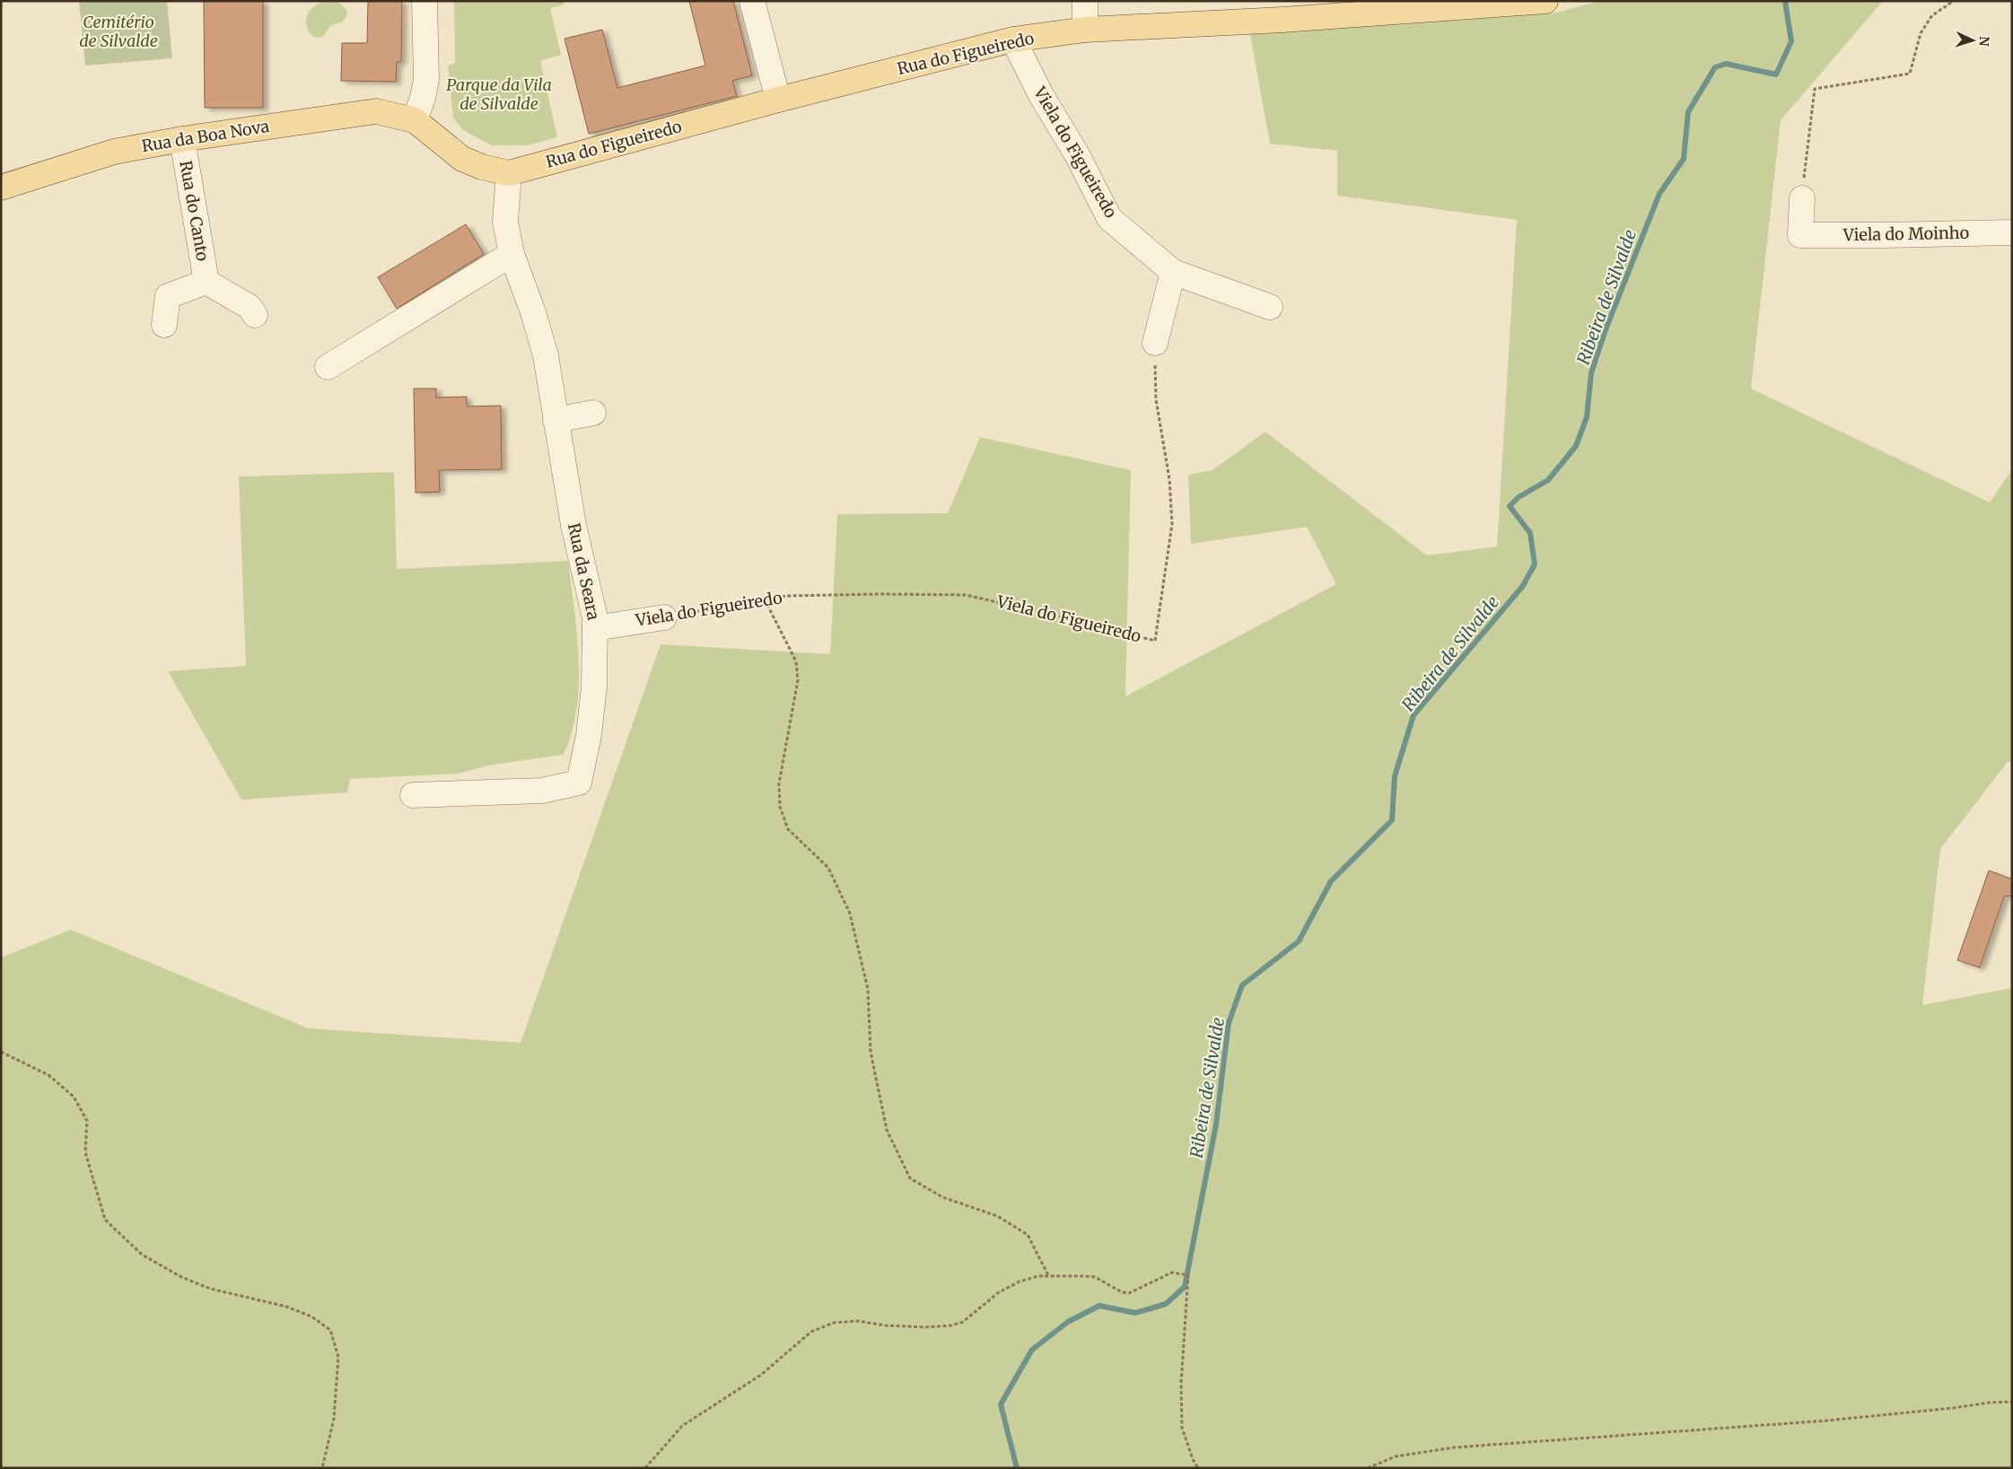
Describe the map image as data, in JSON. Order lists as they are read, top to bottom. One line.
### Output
{"streets":{"main road":["Rua do Figueiredo","Rua da Boa Nova"],"street":["Viela do Figueiredo","Rua do Canto","Viela do Moinho","Rua da Seara"]},"crossings":[["Rua do Figueiredo","Rua da Boa Nova"],["Rua do Figueiredo","Viela do Figueiredo"],["Rua do Figueiredo","Rua da Seara"],["Rua da Boa Nova","Rua do Canto"],["Viela do Figueiredo","Rua da Seara"]],"water":["Ribeira de Silvalde"],"parks":["Cemitério de Silvalde","Parque da Vila de Silvalde"],"north":"right"}
